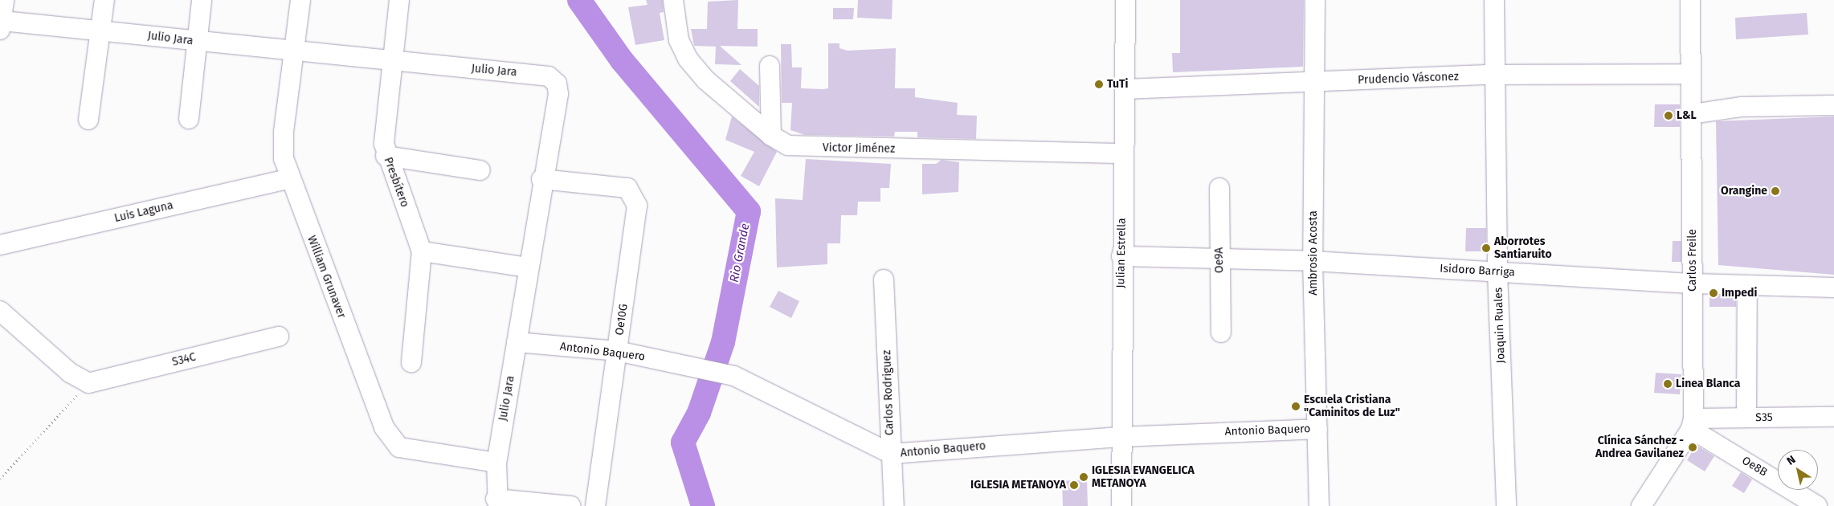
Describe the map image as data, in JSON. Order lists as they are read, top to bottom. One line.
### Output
{"streets":{"street":["Julio Jara","Prudencio Vásconez","Victor Jiménez","Presbítero","Luis Laguna","Julian Estrella","Ambrosio Acosta","Oe9A","Carlos Freile","Isidoro Barriga","William Grunaver","Oe10G","Joaquin Ruales","Antonio Baquero","S34C","Carlos Rodriguez","S35","Oe8B"]},"crossings":[["Julio Jara","Presbítero"],["Julio Jara","William Grunaver"],["Julio Jara","Oe10G"],["Julio Jara","Antonio Baquero"],["Prudencio Vásconez","Julian Estrella"],["Prudencio Vásconez","Ambrosio Acosta"],["Prudencio Vásconez","Carlos Freile"],["Prudencio Vásconez","Joaquin Ruales"],["Victor Jiménez","Julian Estrella"],["Luis Laguna","William Grunaver"],["Julian Estrella","Isidoro Barriga"],["Julian Estrella","Antonio Baquero"],["Ambrosio Acosta","Isidoro Barriga"],["Ambrosio Acosta","Antonio Baquero"],["Oe9A","Isidoro Barriga"],["Carlos Freile","Isidoro Barriga"],["Carlos Freile","S35"],["Carlos Freile","Oe8B"],["Isidoro Barriga","Joaquin Ruales"],["Oe10G","Antonio Baquero"],["Antonio Baquero","Carlos Rodriguez"],["S35","Oe8B"]],"water":["Rio Grande"],"places":["TuTi","L&L","Orangine","Aborrotes Santiaruito","Impedi","Linea Blanca","Escuela Cristiana \"Caminitos de Luz\"","Clínica Sánchez - Andrea Gavilanez","IGLESIA EVANGELICA METANOYA","IGLESIA METANOYA"],"north":"top left"}
